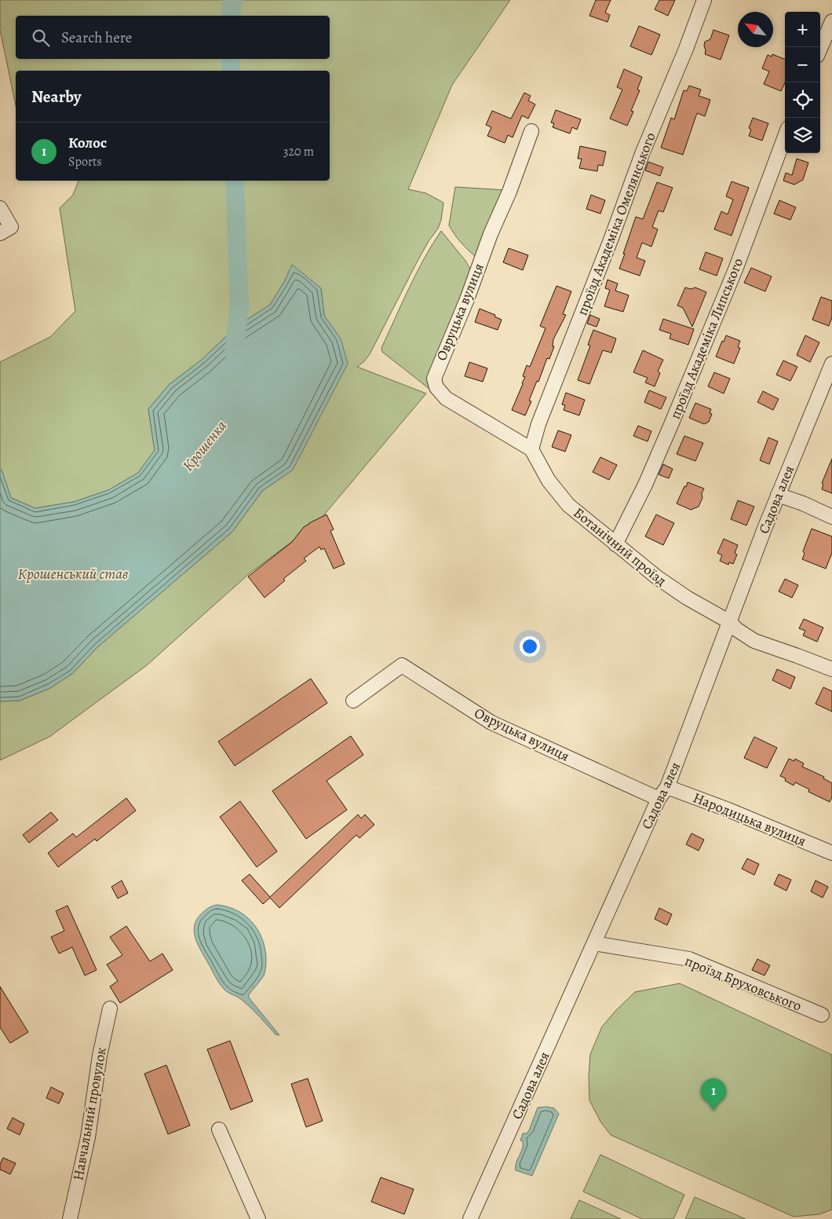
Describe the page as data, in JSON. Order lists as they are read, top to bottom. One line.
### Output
{"streets":{"street":["проїзд Академіка Омелянського","Овруцька вулиця","проїзд Академіка Липського","Садова алея","Ботанічний проїзд","Народицька вулиця","проїзд Бруховського","Навчальний провулок"]},"crossings":[["проїзд Академіка Омелянського","Овруцька вулиця"],["проїзд Академіка Омелянського","Ботанічний проїзд"],["Овруцька вулиця","Садова алея"],["Овруцька вулиця","Ботанічний проїзд"],["проїзд Академіка Липського","Ботанічний проїзд"],["Садова алея","Ботанічний проїзд"],["Садова алея","Народицька вулиця"],["Садова алея","проїзд Бруховського"]],"water":["Крошенка","Крошенський став"],"north":"top left","page":{"map_buttons":["+","−"],"search":"Search here","heading":"Nearby","list":[{"mark":"1","name":"Колос","note":"Sports","value":"320 m"}],"pins":"1"}}
